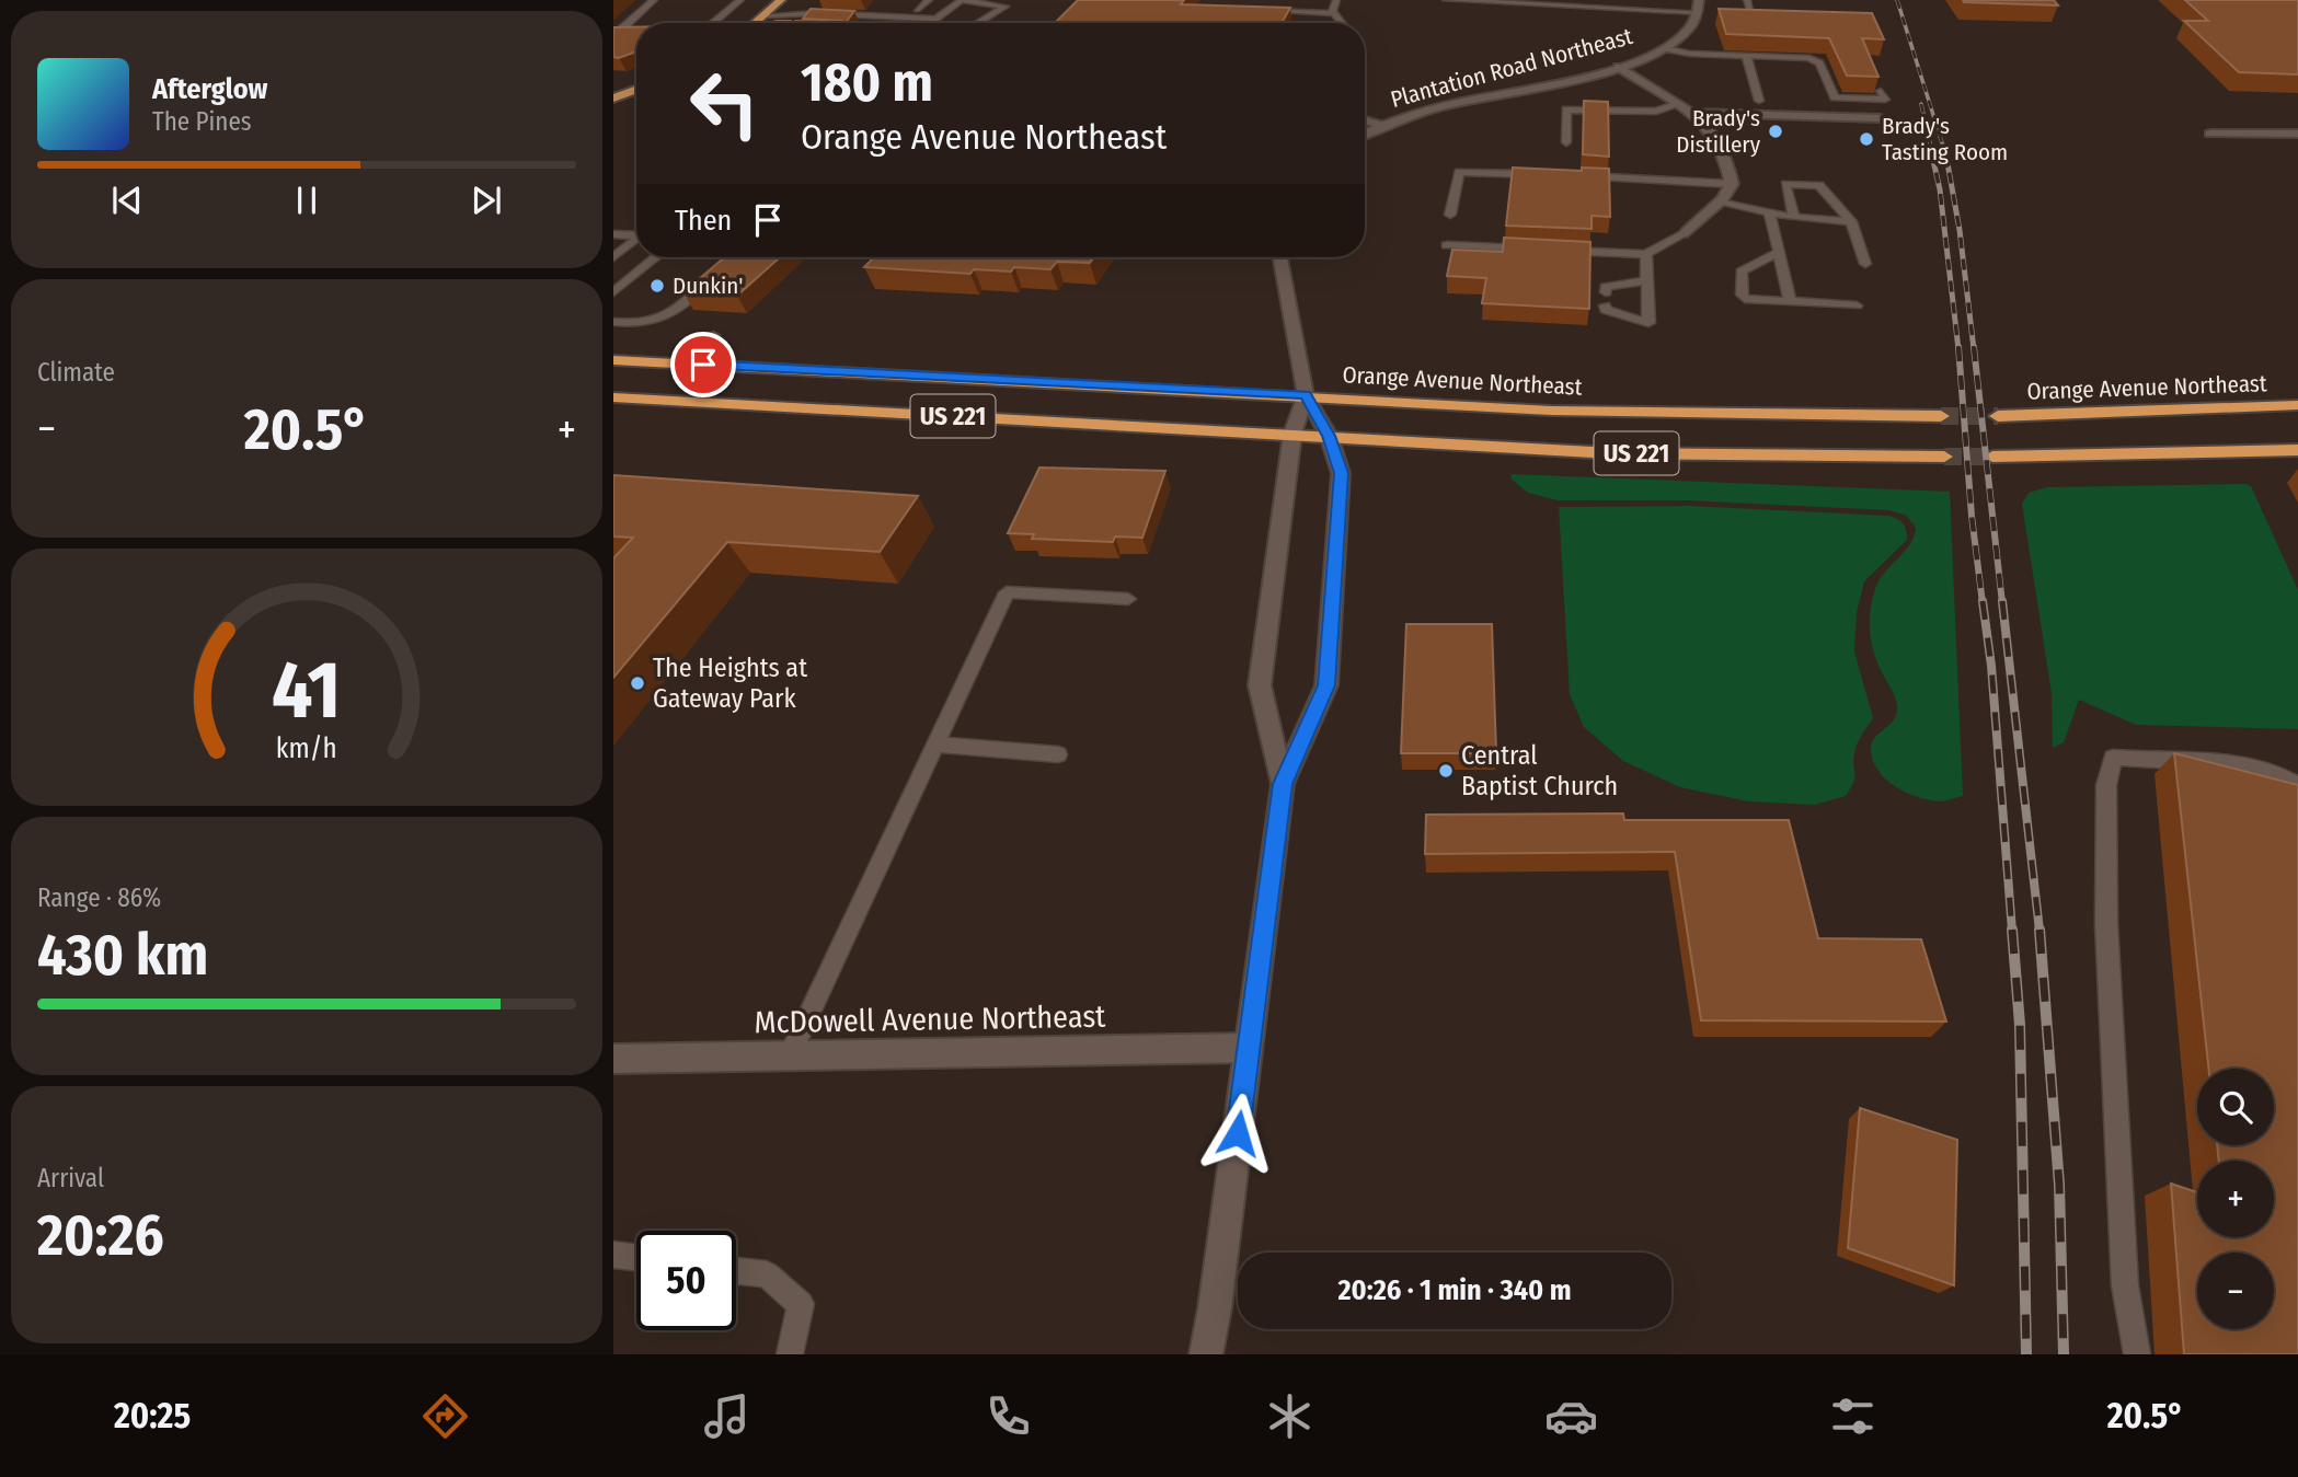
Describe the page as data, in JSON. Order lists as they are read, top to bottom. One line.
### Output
{"streets":{"highway":["Orange Avenue Northeast","US 221"],"street":["Plantation Road Northeast","McDowell Avenue Northeast"]},"places":["Brady's Distillery","Brady's Tasting Room","Dunkin'","The Heights at Gateway Park","Central Baptist Church"],"page":{"turn":["180 m","Orange Avenue Northeast"],"song":["Afterglow","The Pines"],"then":"Then","tile":["Climate",["Range · 86%","430 km"],["Arrival","20:26"]],"heat":["−","20.5°","+"],"map_buttons":["+","−"],"limit":"50","trip":"20:26 · 1 min · 340 m","tabs":["20:25","20.5°"],"gauge":["41","km/h"]}}
